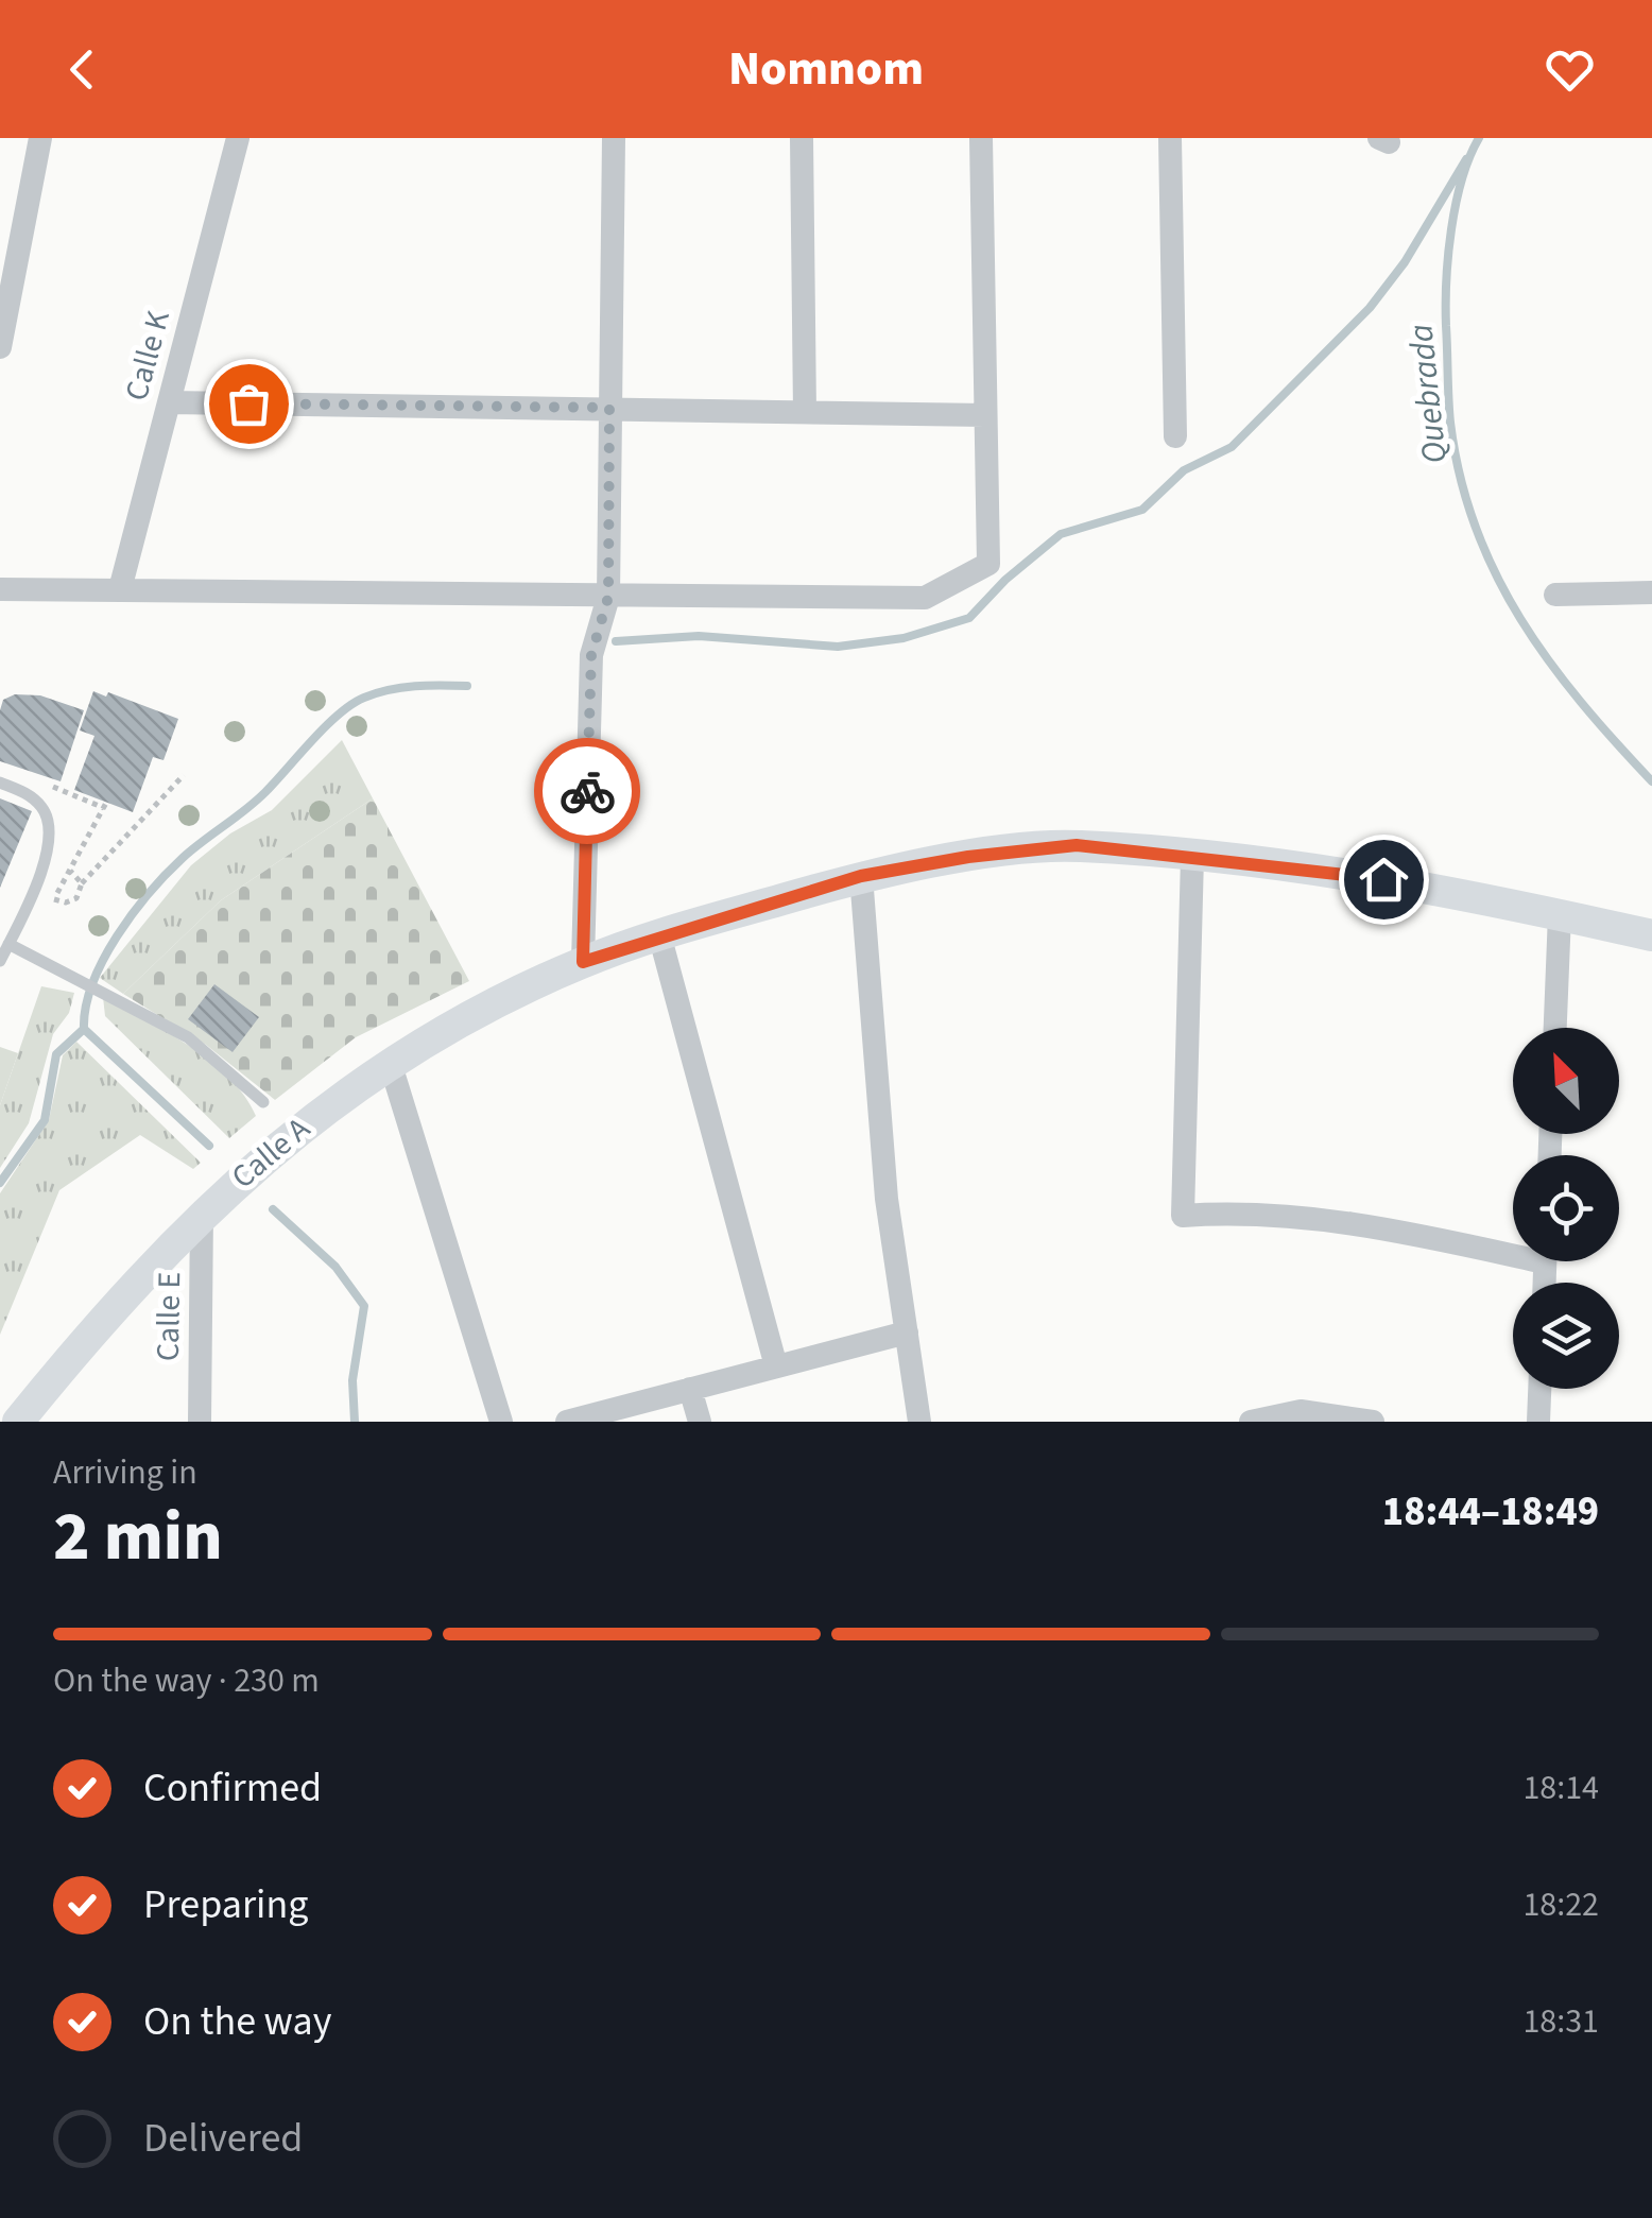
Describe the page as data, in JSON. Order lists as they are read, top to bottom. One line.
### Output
{"streets":{"street":["Calle K","Calle A","Calle E"]},"crossings":[["Calle A","Calle E"]],"water":["Quebrada"],"north":"top left","page":{"header":"Nomnom","heading":["2 min","Arriving in","18:44–18:49"],"bar":"On the way · 230 m","list":[["Confirmed","18:14"],["Preparing","18:22"],["On the way","18:31"],"Delivered"]}}
